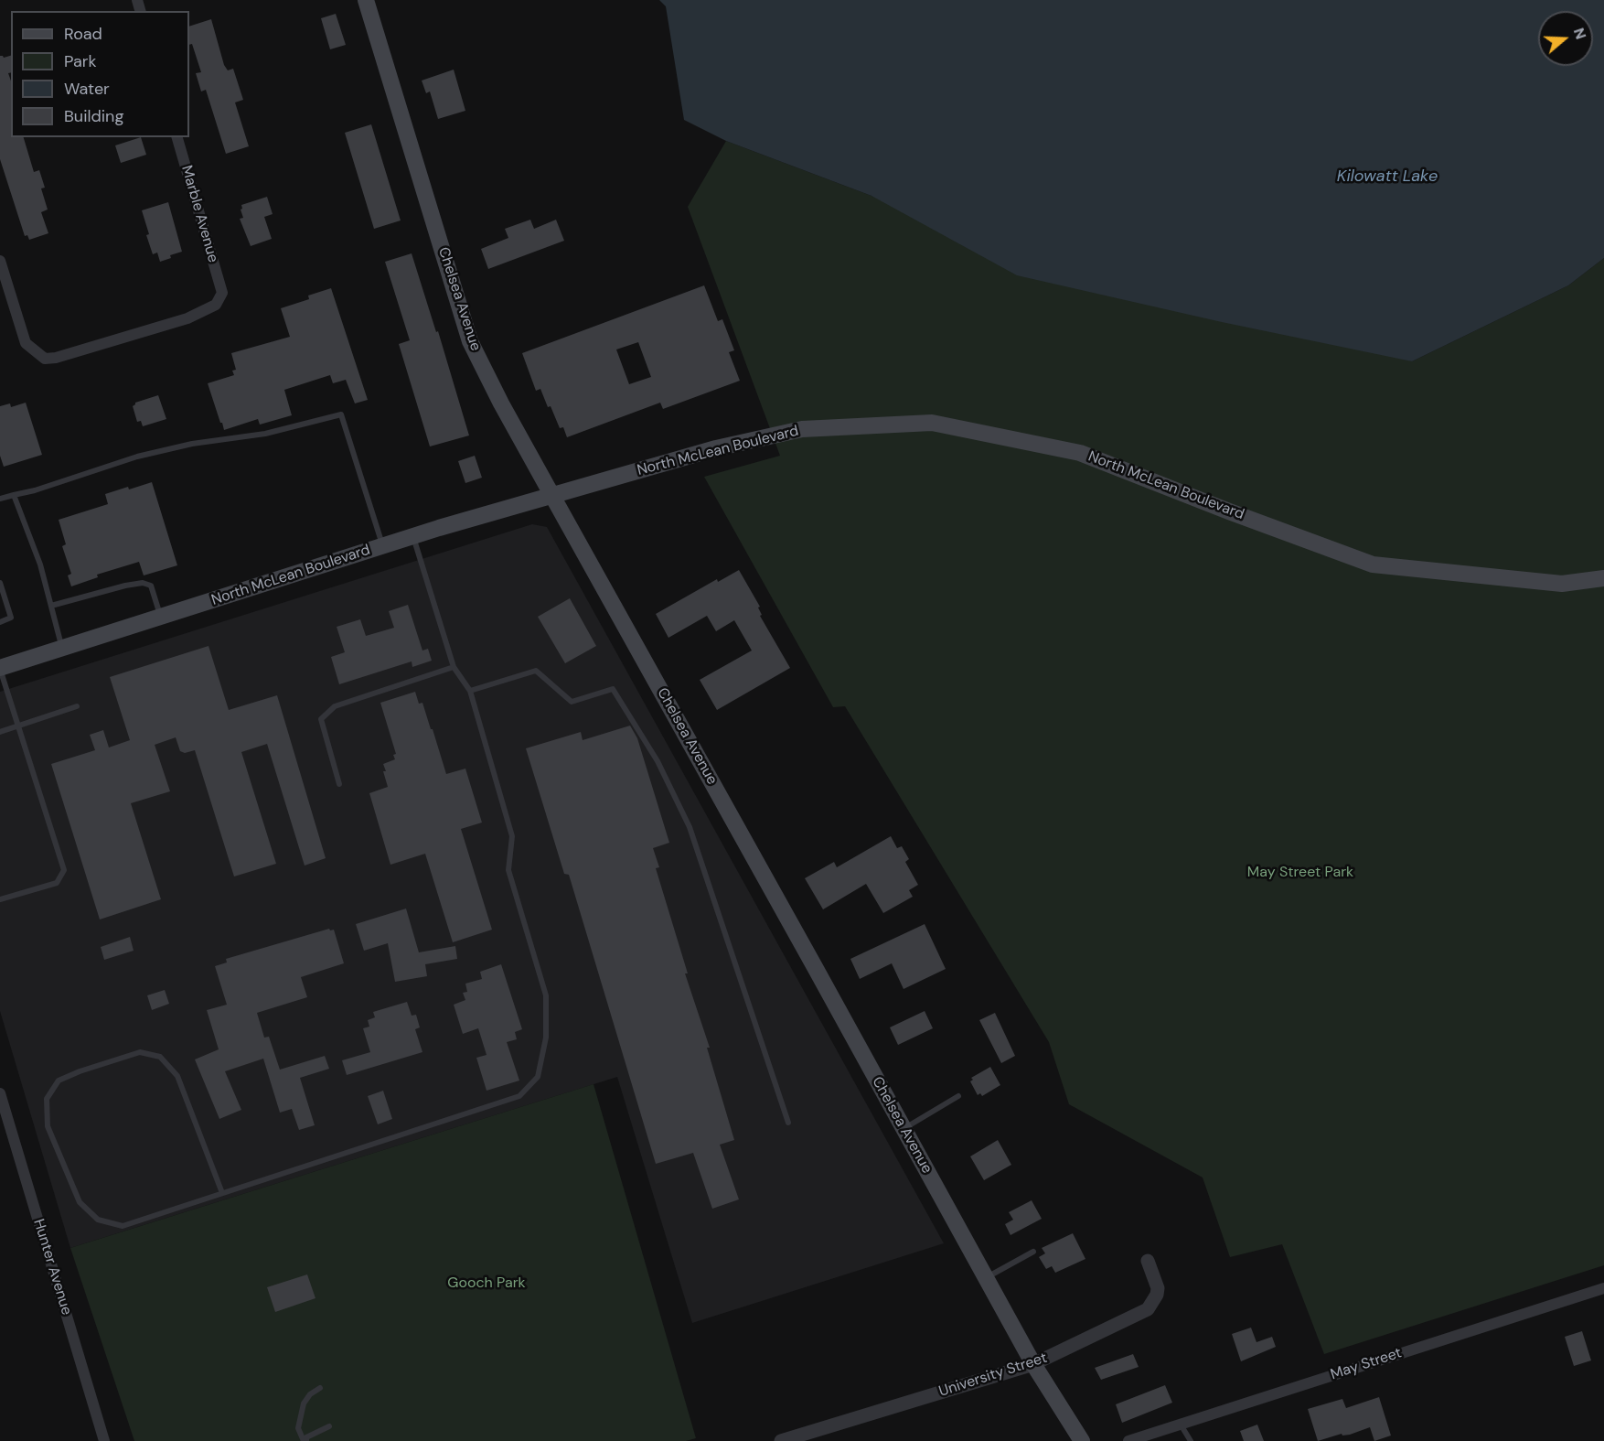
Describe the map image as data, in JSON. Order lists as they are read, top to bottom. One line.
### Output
{"streets":{"main road":["Chelsea Avenue","North McLean Boulevard"],"street":["Marble Avenue","Hunter Avenue","May Street","University Street"]},"crossings":[["Chelsea Avenue","North McLean Boulevard"],["Chelsea Avenue","University Street"]],"water":["Kilowatt Lake"],"parks":["May Street Park","Gooch Park"],"legend":["Road","Park","Water","Building"],"north":"right"}
